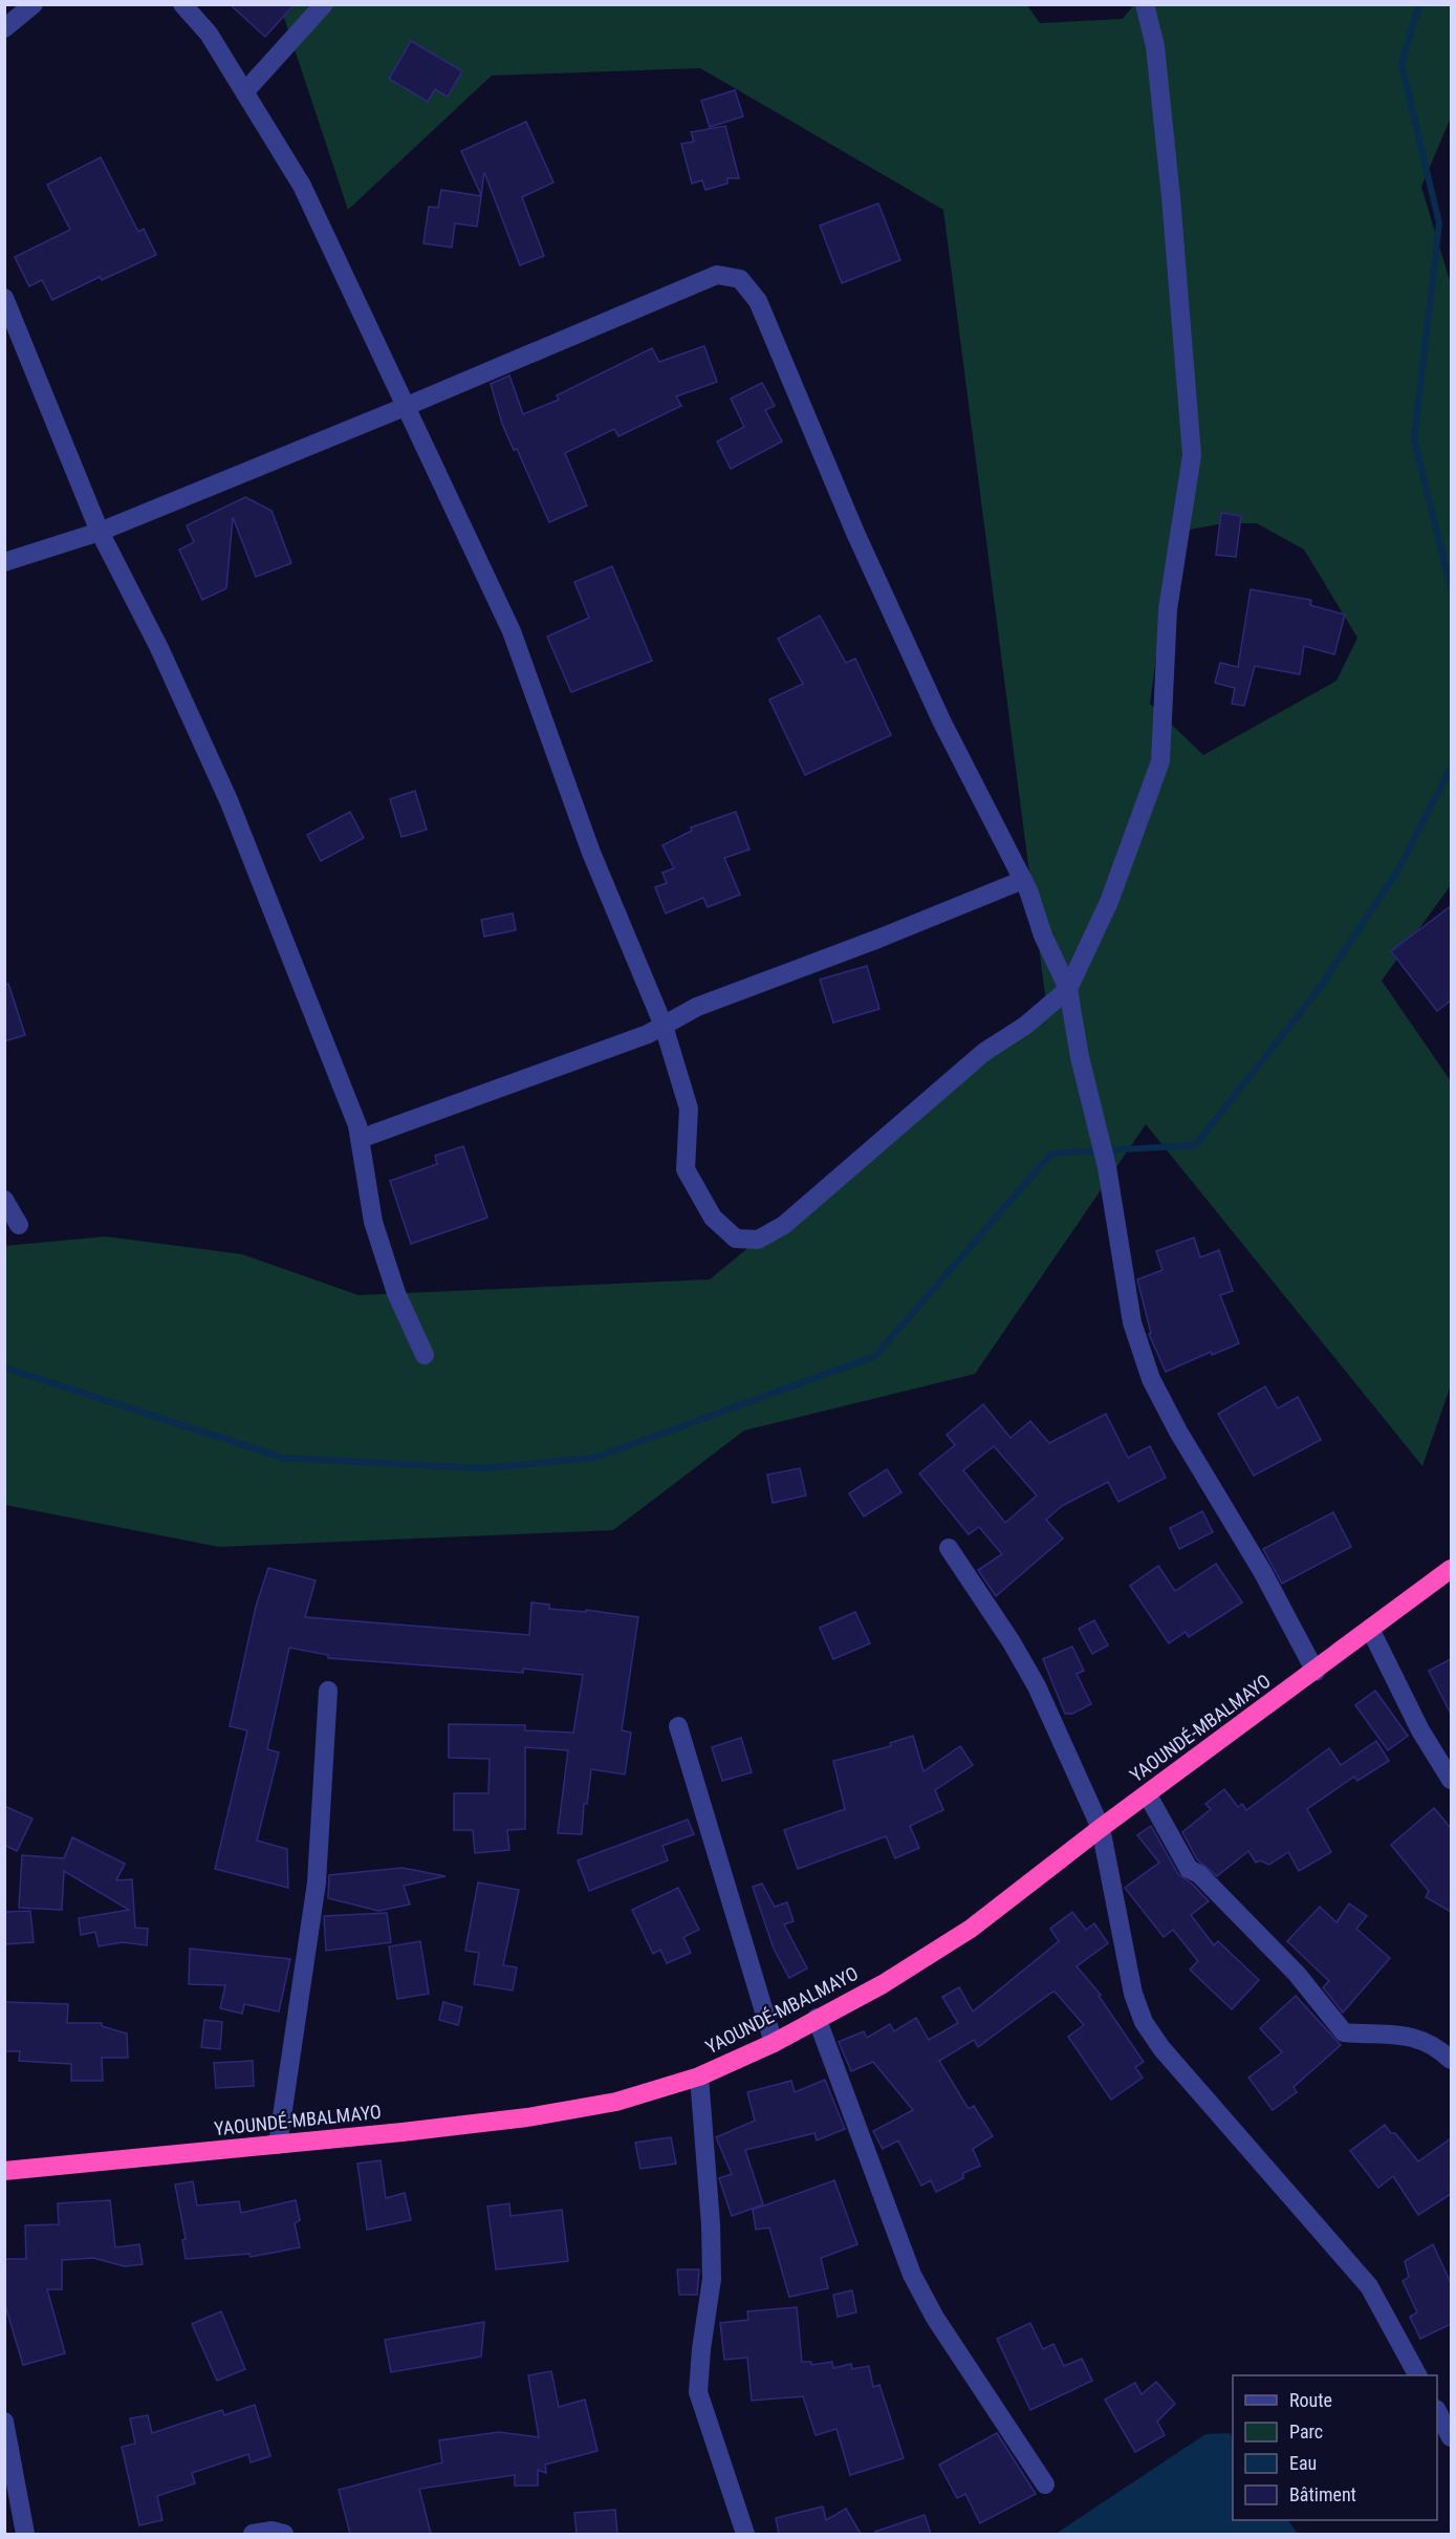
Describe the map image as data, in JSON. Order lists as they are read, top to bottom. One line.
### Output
{"streets":{"highway":["YAOUNDÉ-MBALMAYO"]},"legend":["Route","Parc","Eau","Bâtiment"]}
